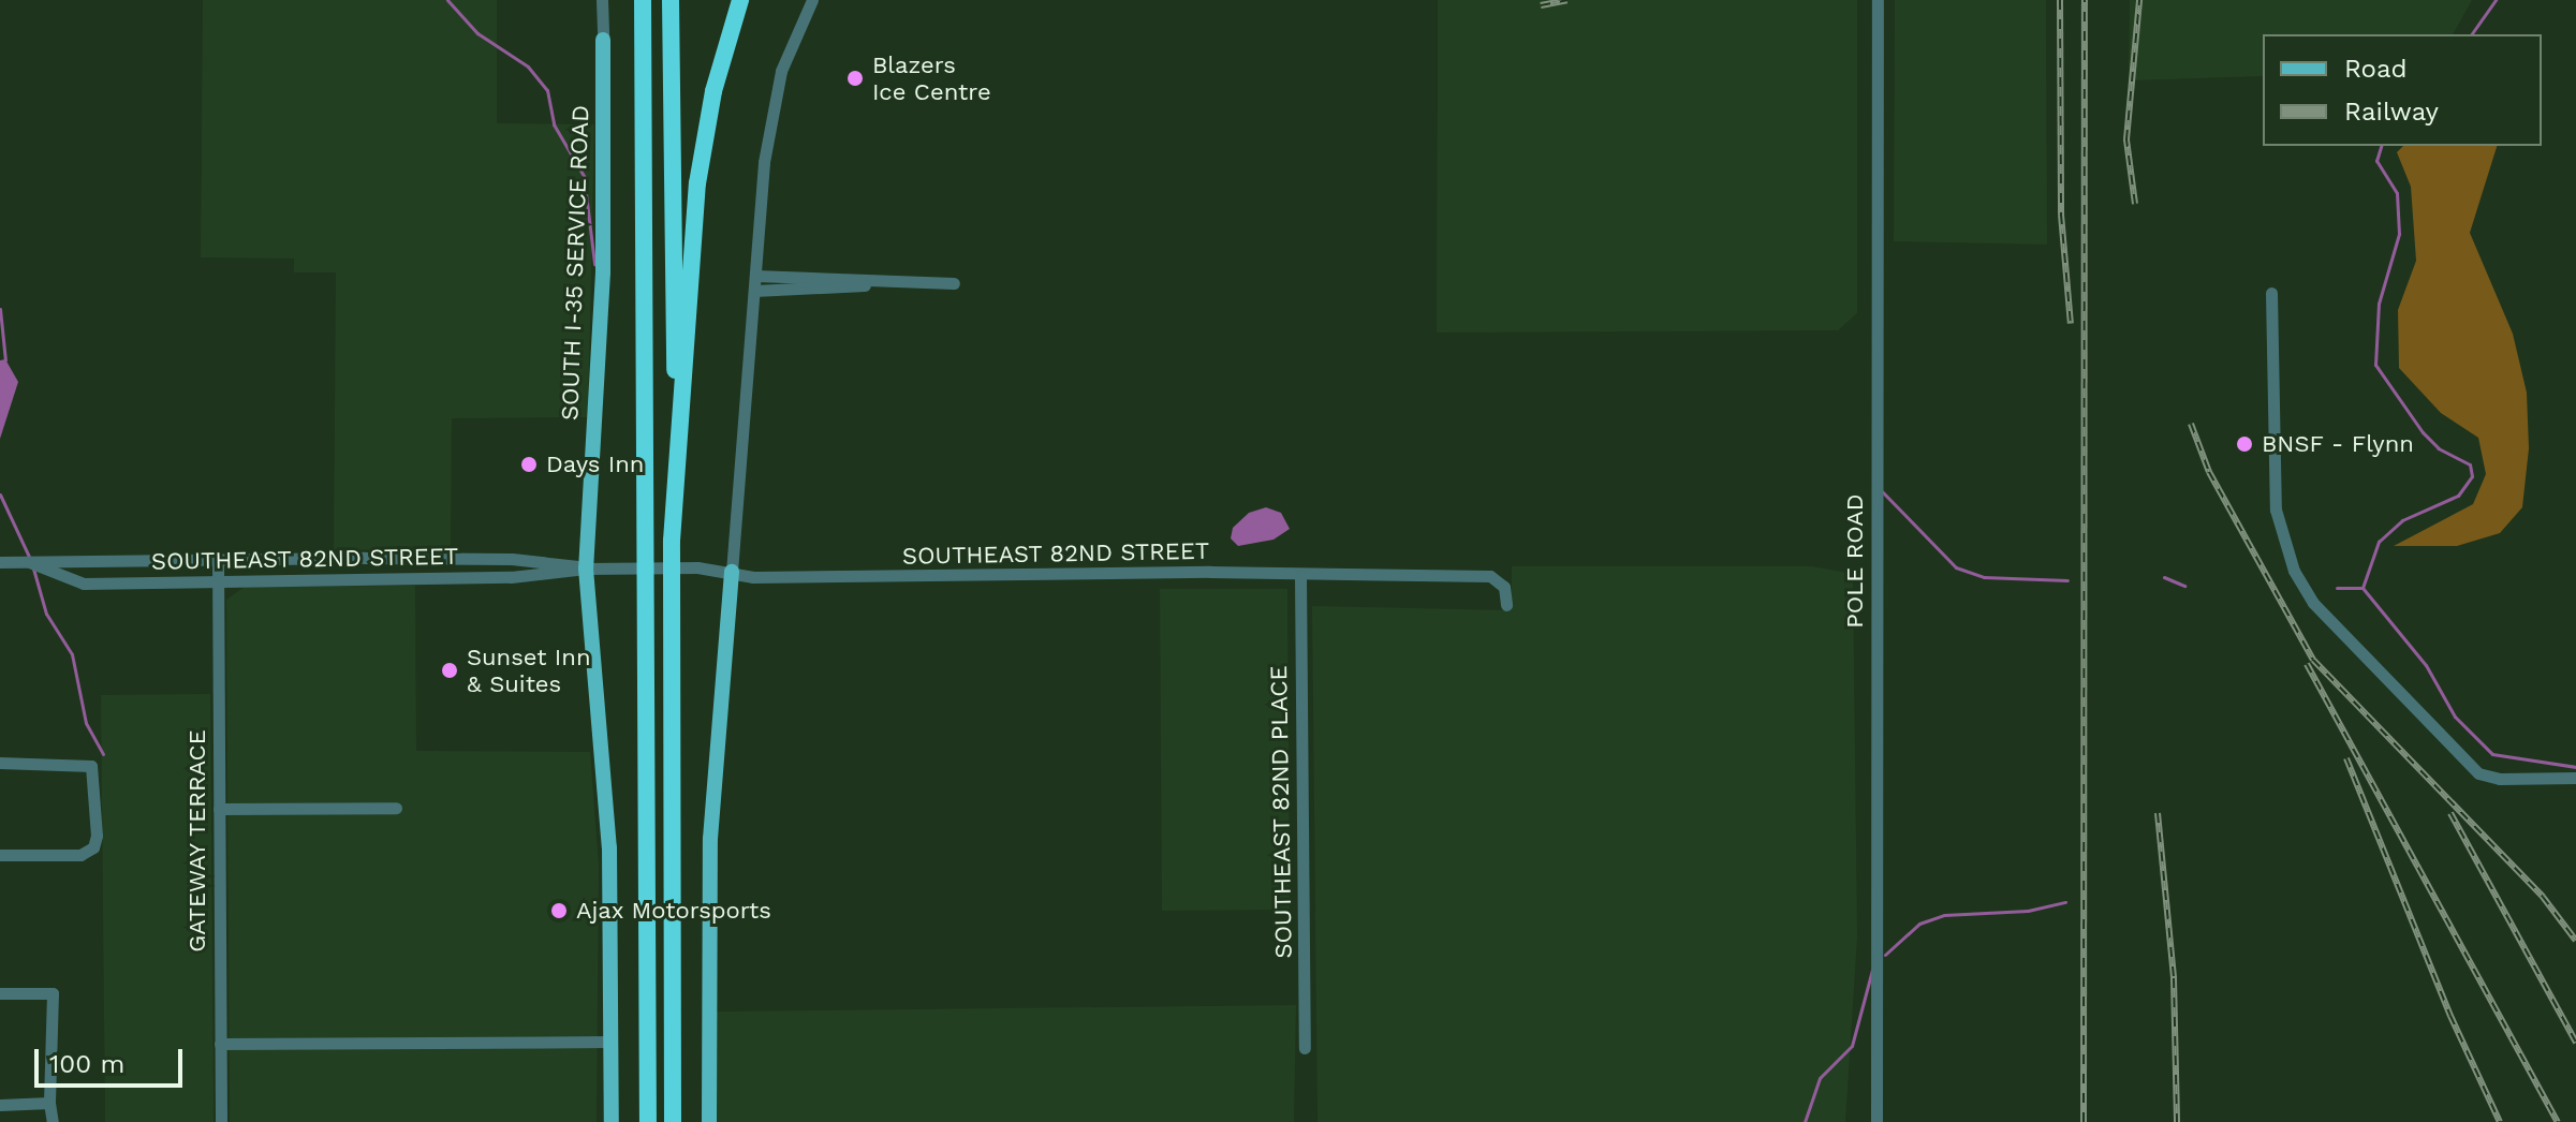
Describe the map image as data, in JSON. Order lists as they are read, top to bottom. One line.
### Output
{"streets":{"main road":["SOUTH I-35 SERVICE ROAD"],"street":["SOUTHEAST 82ND STREET","POLE ROAD","SOUTHEAST 82ND PLACE","GATEWAY TERRACE"]},"crossings":[["SOUTH I-35 SERVICE ROAD","SOUTHEAST 82ND STREET"],["SOUTHEAST 82ND STREET","SOUTHEAST 82ND PLACE"],["SOUTHEAST 82ND STREET","GATEWAY TERRACE"]],"places":["Blazers Ice Centre","BNSF - Flynn","Days Inn","Sunset Inn & Suites","Ajax Motorsports"],"legend":["Road","Railway"],"scale_bar":"100 m"}
